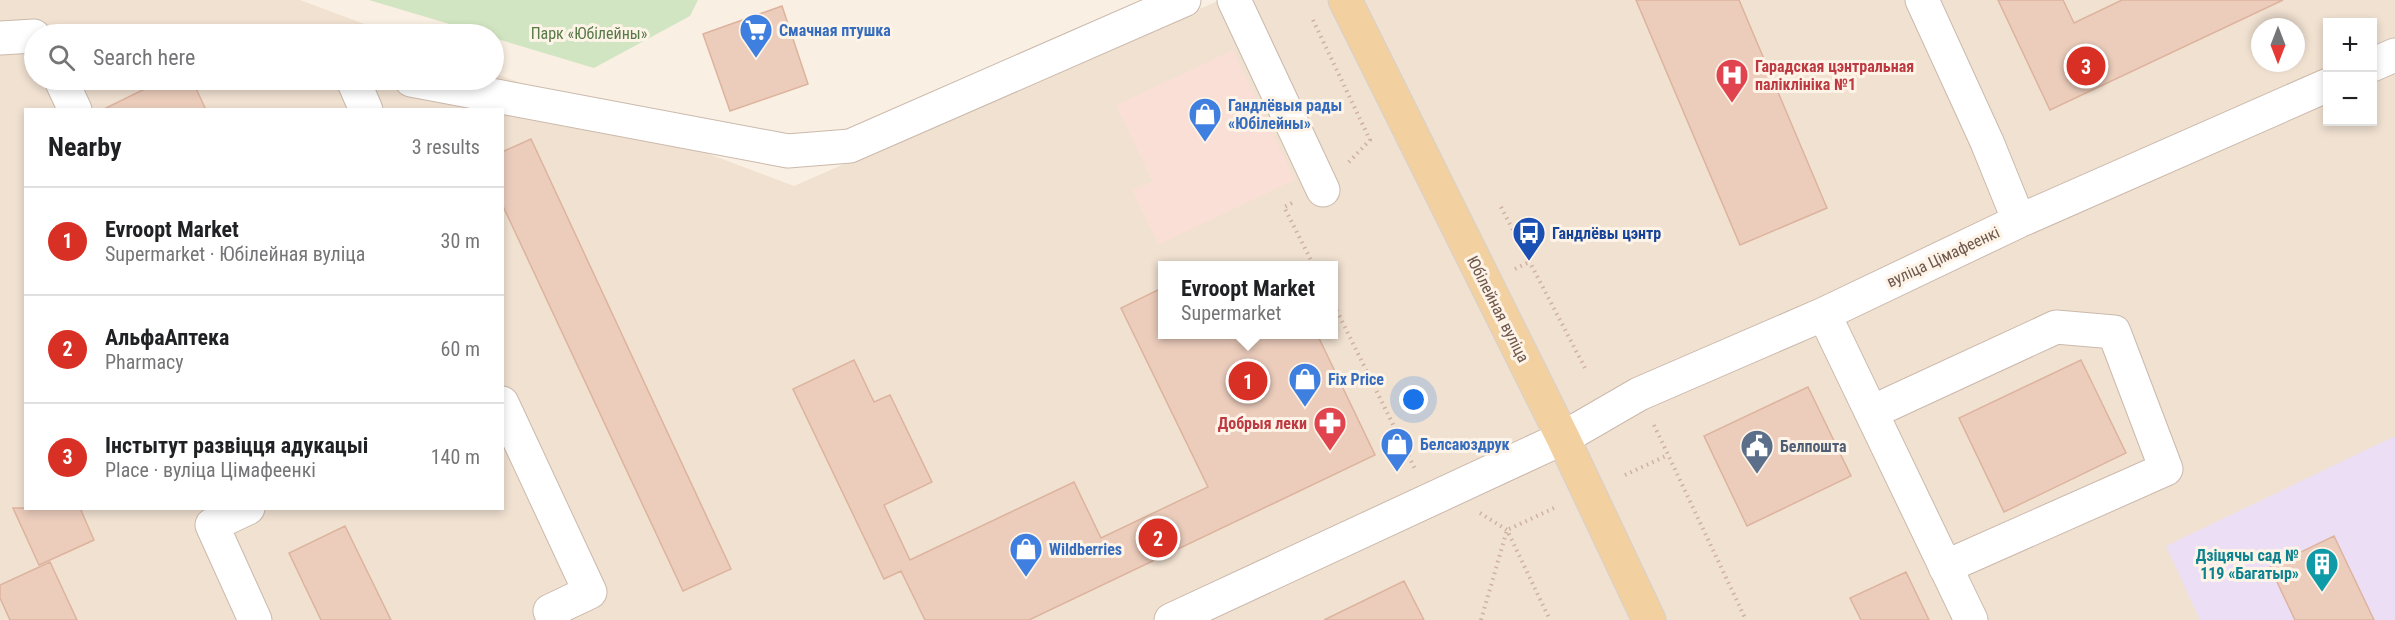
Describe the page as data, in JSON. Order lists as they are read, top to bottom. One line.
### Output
{"streets":{"main road":["Юбілейная вуліца"],"street":["вуліца Цімафеенкі"]},"crossings":[["вуліца Цімафеенкі","Юбілейная вуліца"]],"parks":["Парк «Юбілейны»"],"places":{"supermarket":["Смачная птушка"],"hospital":["Гарадская цэнтральная паліклініка №1"],"shop":["Гандлёвыя рады «Юбілейны»","Fix Price","Белсаюздрук","Wildberries"],"bus stop":["Гандлёвы цэнтр"],"pharmacy":["Добрыя леки"],"public building":["Белпошта"],"building":["Дзіцячы сад № 119 «Багатыр»"]},"north":"bottom","page":{"map_buttons":["+","−"],"search":"Search here","pins":["3","1","2"],"heading":["Nearby","3 results"],"list":[{"mark":"1","name":"Evroopt Market","note":"Supermarket · Юбілейная вуліца","value":"30 m"},{"mark":"2","name":"АльфаАптека","note":"Pharmacy","value":"60 m"},{"mark":"3","name":"Інстытут развіцця адукацыі","note":"Place · вуліца Цімафеенкі","value":"140 m"}],"popup":["Evroopt Market","Supermarket"]}}
